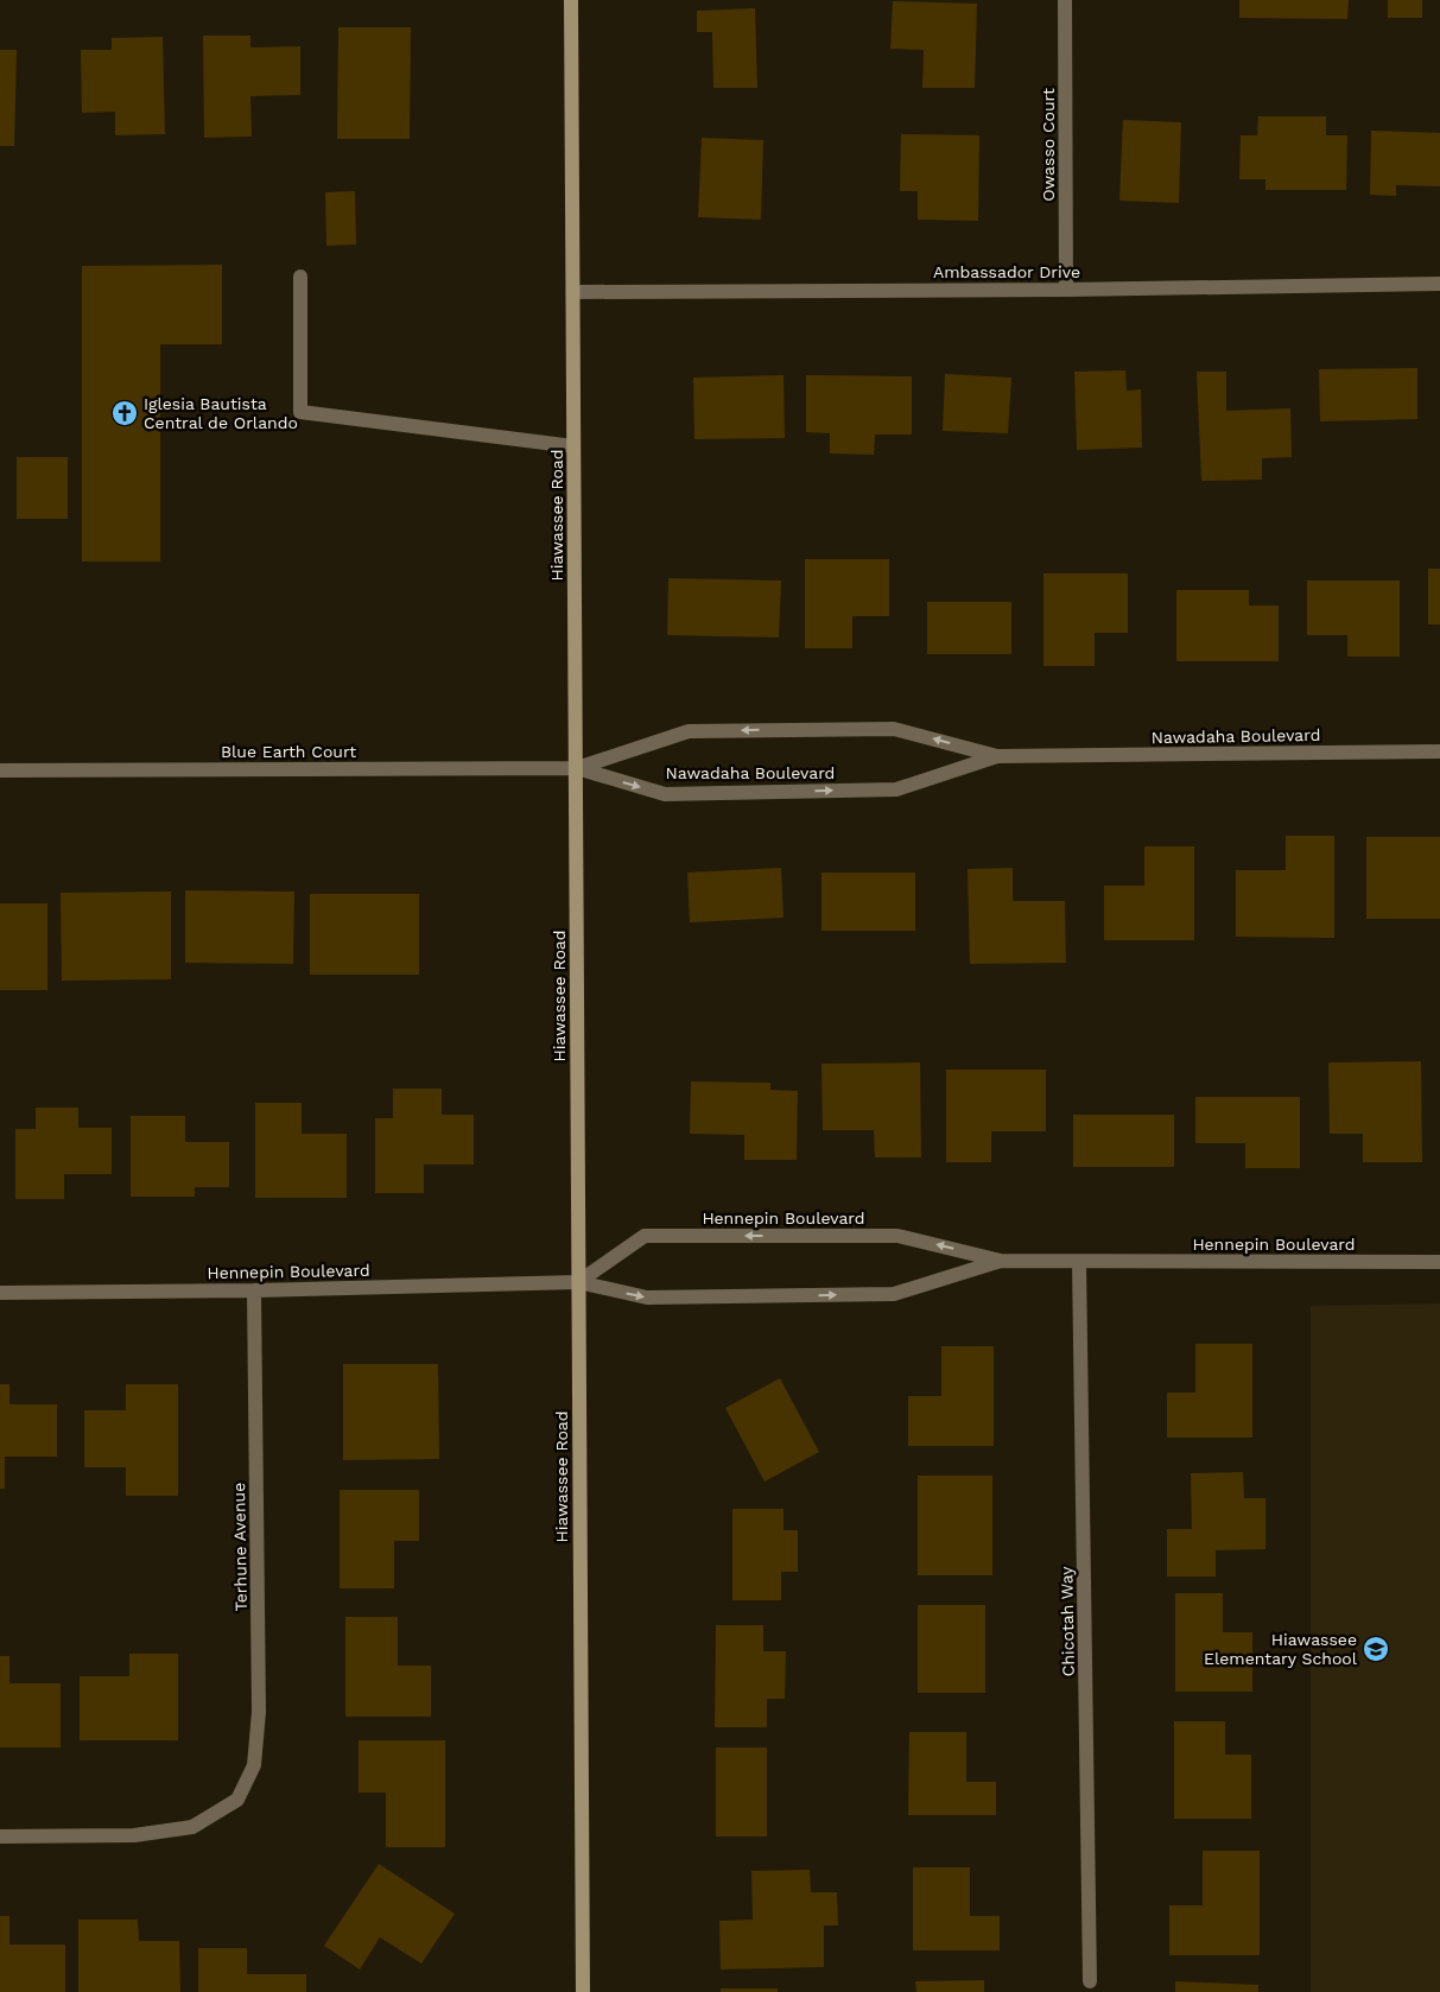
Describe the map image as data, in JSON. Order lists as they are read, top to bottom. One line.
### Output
{"streets":{"main road":["Hiawassee Road"],"street":["Owasso Court","Ambassador Drive","Nawadaha Boulevard","Blue Earth Court","Hennepin Boulevard","Terhune Avenue","Chicotah Way"]},"crossings":[["Owasso Court","Ambassador Drive"],["Ambassador Drive","Hiawassee Road"],["Hiawassee Road","Nawadaha Boulevard"],["Hiawassee Road","Blue Earth Court"],["Hiawassee Road","Hennepin Boulevard"],["Nawadaha Boulevard","Blue Earth Court"],["Hennepin Boulevard","Terhune Avenue"],["Hennepin Boulevard","Chicotah Way"]],"places":{"church":["Iglesia Bautista Central de Orlando"],"school or university":["Hiawassee Elementary School"]}}
